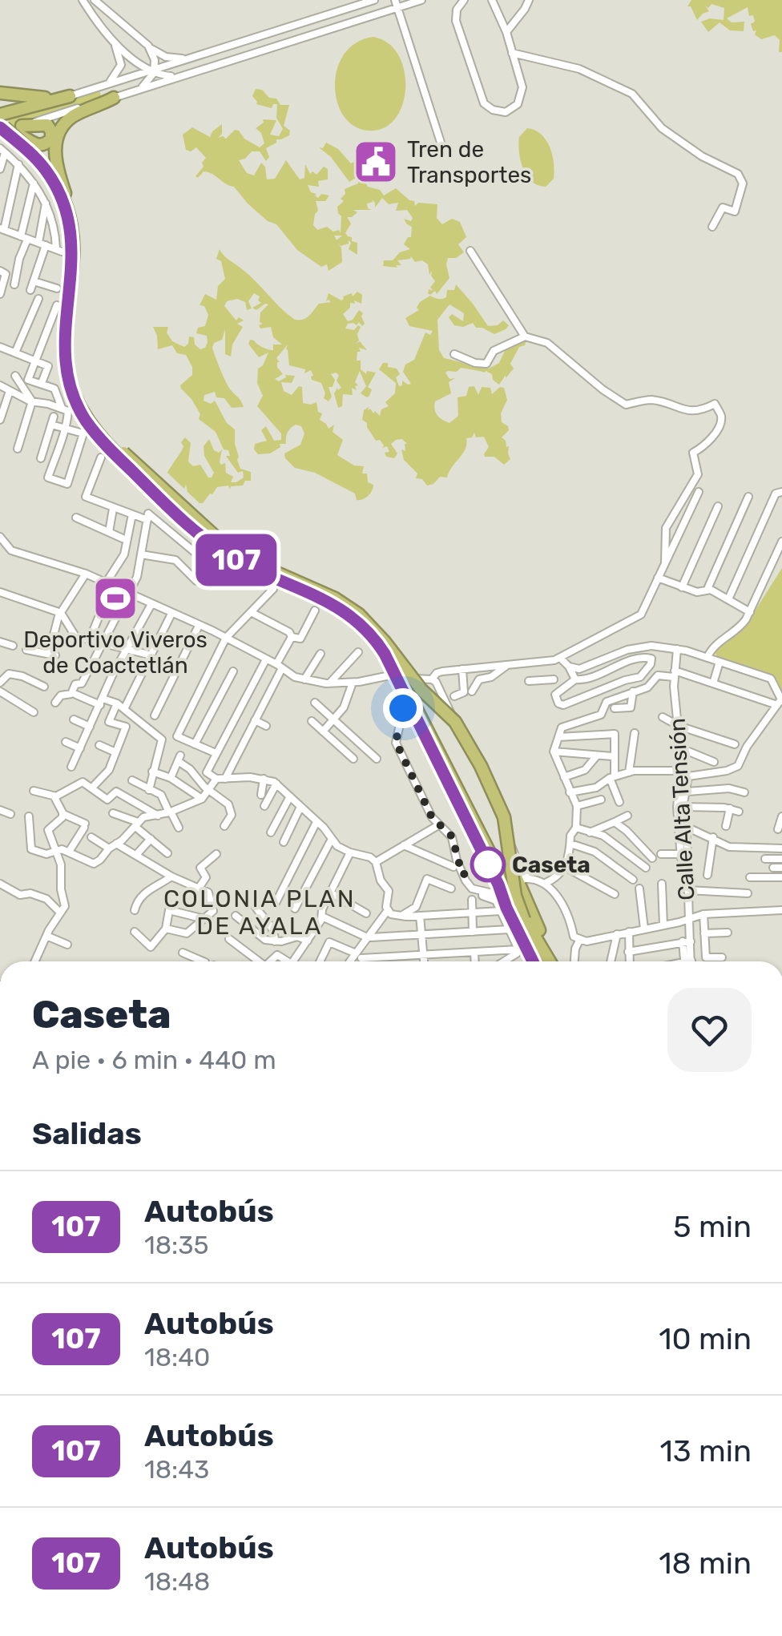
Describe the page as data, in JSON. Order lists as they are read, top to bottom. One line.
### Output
{"streets":{"street":["Calle Alta Tensión"]},"districts":["COLONIA PLAN DE AYALA"],"places":{"public building":["Tren de Transportes"],"sports":["Deportivo Viveros de Coactetlán"],"other":["Caseta"]},"lines":["bus line 107"],"page":{"on_map":"107","heading":[["Caseta","A pie · 6 min · 440 m"],"Salidas"],"list":[{"mark":"107","name":"Autobús","note":"18:35","value":"5 min"},{"mark":"107","name":"Autobús","note":"18:40","value":"10 min"},{"mark":"107","name":"Autobús","note":"18:43","value":"13 min"},{"mark":"107","name":"Autobús","note":"18:48","value":"18 min"}]}}
